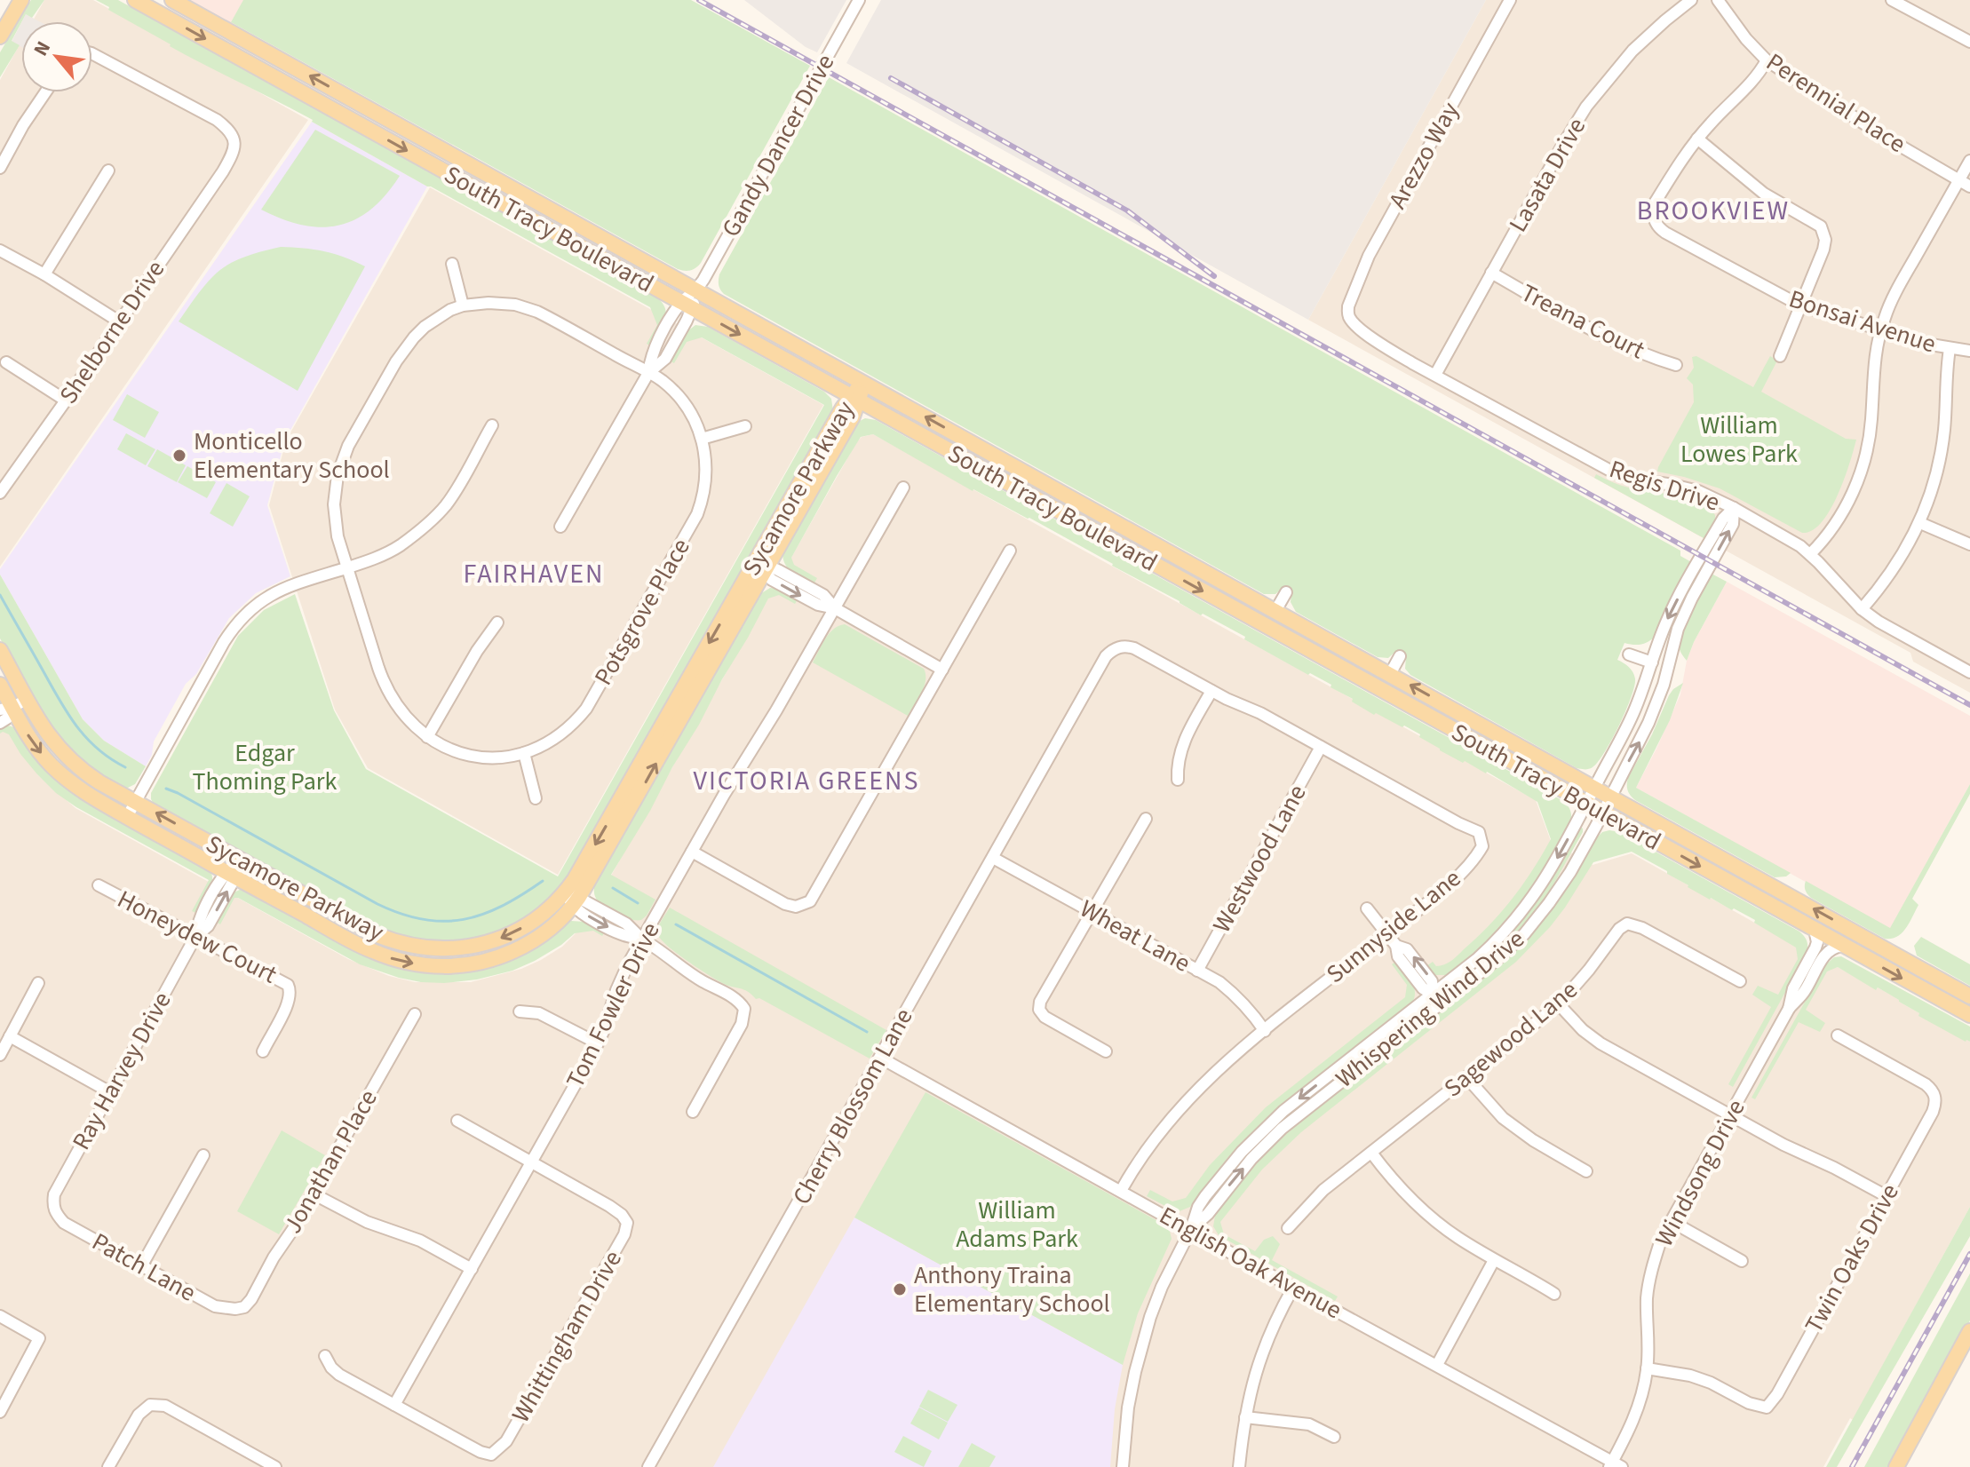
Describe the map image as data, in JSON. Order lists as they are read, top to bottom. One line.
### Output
{"streets":{"main road":["South Tracy Boulevard","Sycamore Parkway"],"street":["Perennial Place","Gandy Dancer Drive","Arezzo Way","Lasata Drive","Treana Court","Bonsai Avenue","Shelborne Drive","Regis Drive","Potsgrove Place","Westwood Lane","Sunnyside Lane","Wheat Lane","Honeydew Court","Tom Fowler Drive","Whispering Wind Drive","Sagewood Lane","Ray Harvey Drive","Cherry Blossom Lane","Jonathan Place","Windsong Drive","Twin Oaks Drive","English Oak Avenue","Patch Lane","Whittingham Drive"]},"crossings":[["Gandy Dancer Drive","South Tracy Boulevard"],["Gandy Dancer Drive","Potsgrove Place"],["Arezzo Way","Regis Drive"],["Lasata Drive","Treana Court"],["Lasata Drive","Regis Drive"],["South Tracy Boulevard","Sycamore Parkway"],["South Tracy Boulevard","Whispering Wind Drive"],["South Tracy Boulevard","Windsong Drive"],["Regis Drive","Whispering Wind Drive"],["Sycamore Parkway","Ray Harvey Drive"],["Westwood Lane","Sunnyside Lane"],["Westwood Lane","Wheat Lane"],["Sunnyside Lane","Wheat Lane"],["Sunnyside Lane","Cherry Blossom Lane"],["Sunnyside Lane","English Oak Avenue"],["Wheat Lane","Cherry Blossom Lane"],["Honeydew Court","Ray Harvey Drive"],["Tom Fowler Drive","Whittingham Drive"],["Whispering Wind Drive","English Oak Avenue"],["Ray Harvey Drive","Patch Lane"],["Cherry Blossom Lane","English Oak Avenue"],["Jonathan Place","Patch Lane"],["Windsong Drive","Twin Oaks Drive"],["Windsong Drive","English Oak Avenue"]],"districts":["BROOKVIEW","FAIRHAVEN","VICTORIA GREENS"],"parks":["William Lowes Park","Edgar Thoming Park","William Adams Park"],"places":["Monticello Elementary School","Anthony Traina Elementary School"],"north":"top left"}
